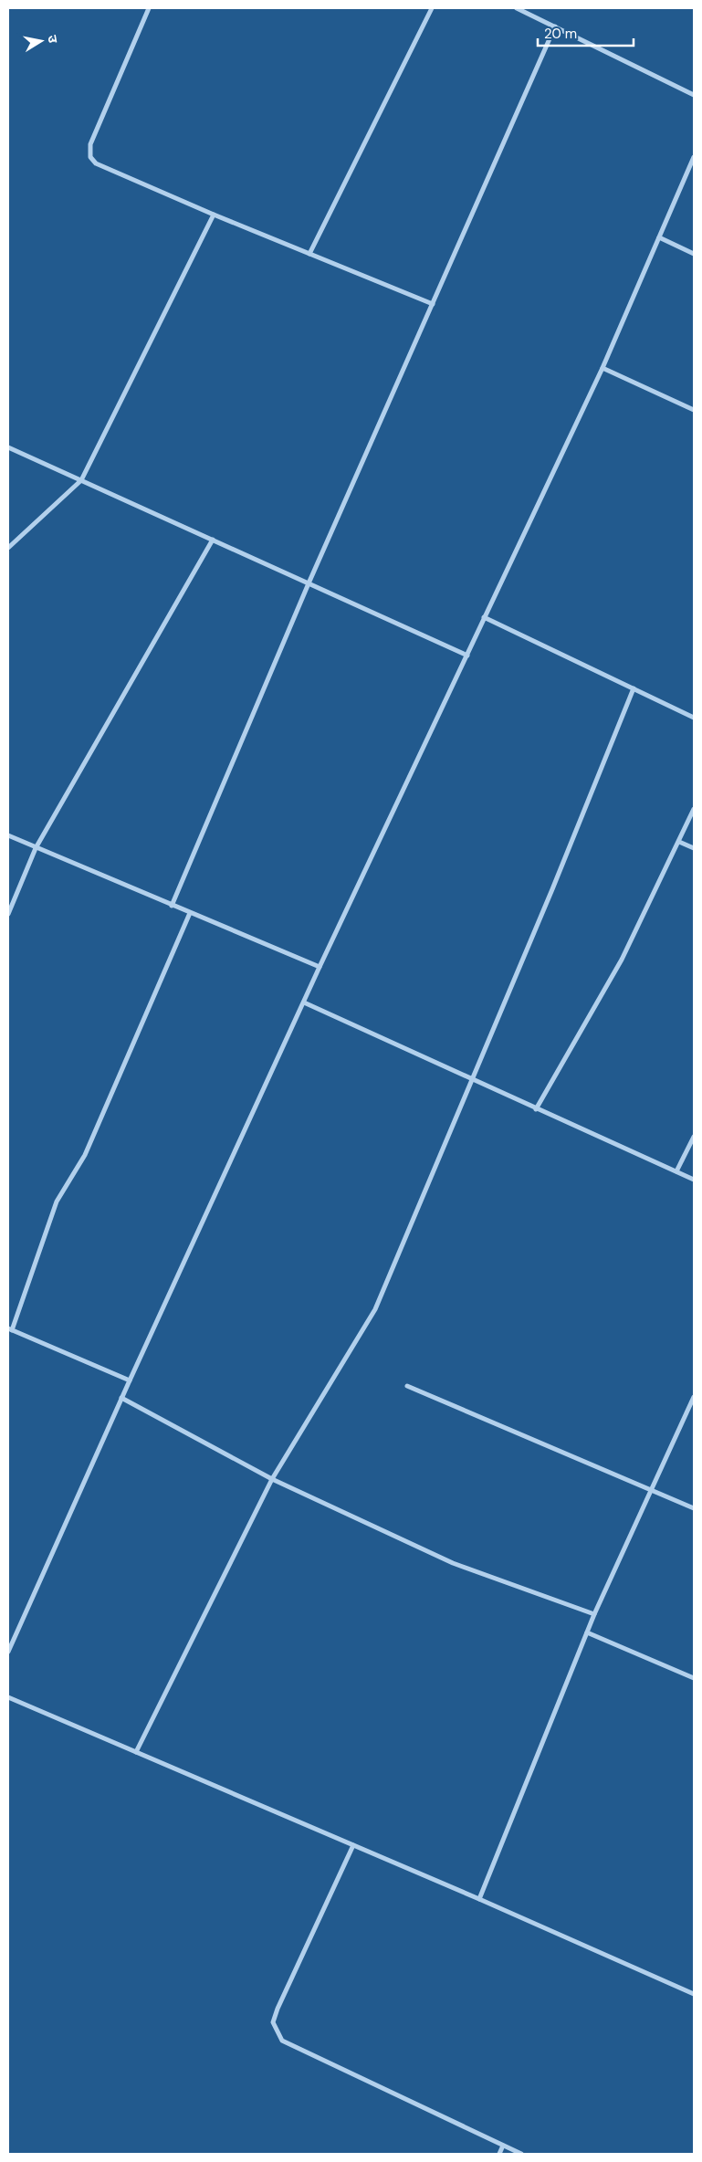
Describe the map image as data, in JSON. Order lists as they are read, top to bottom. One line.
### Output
{"scale_bar":"20 m","north":"right"}
